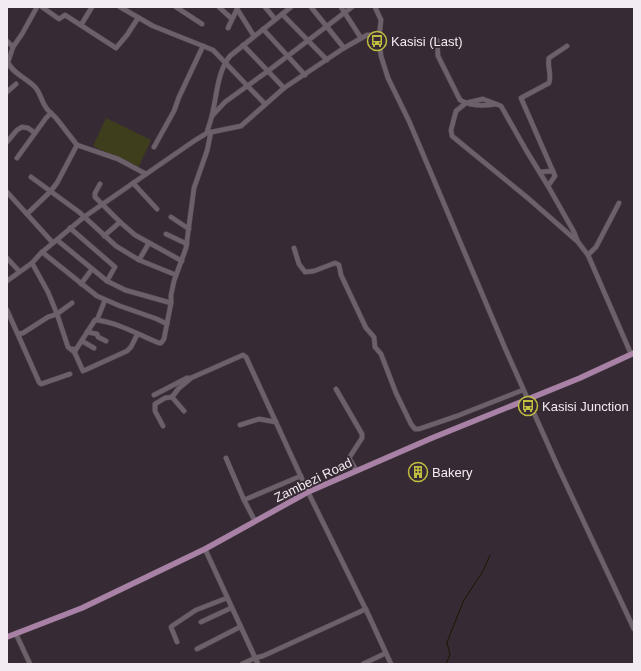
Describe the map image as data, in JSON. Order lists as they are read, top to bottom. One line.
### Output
{"streets":{"main road":["Zambezi Road"]},"places":{"bus stop":["Kasisi (Last)","Kasisi Junction"],"building":["Bakery"]}}
